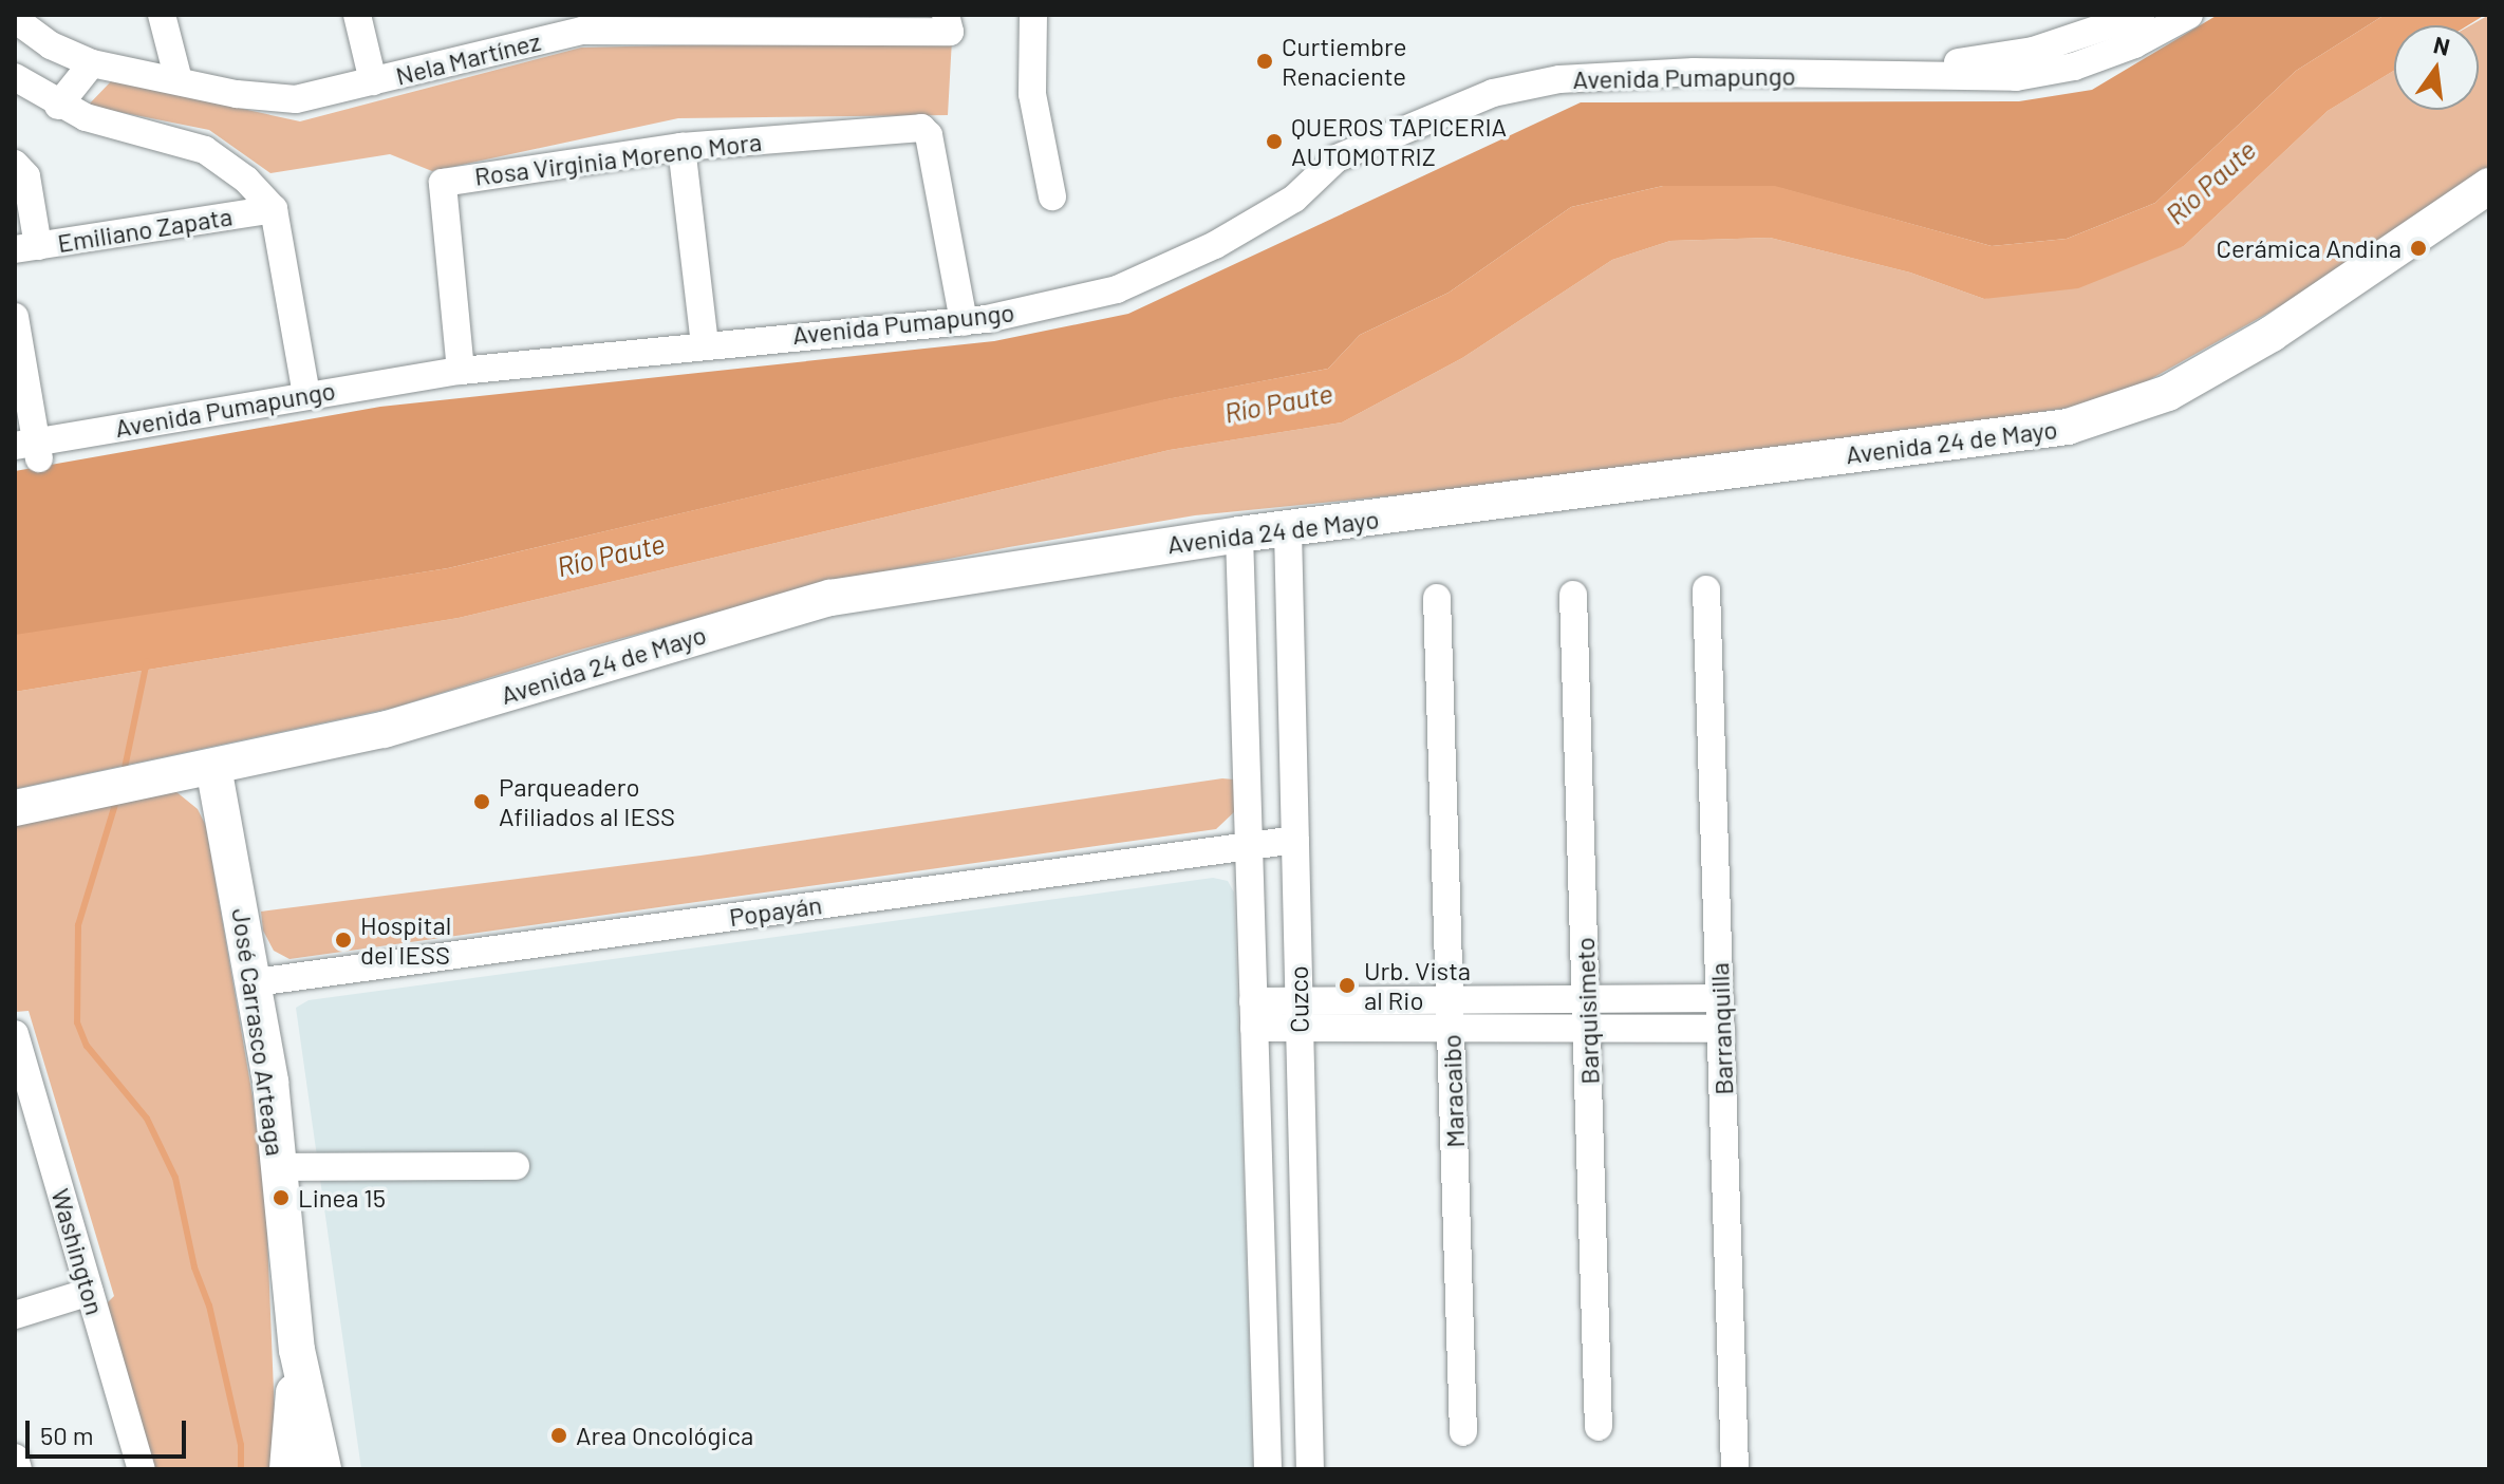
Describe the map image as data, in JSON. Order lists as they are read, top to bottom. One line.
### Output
{"streets":{"main road":["Avenida 24 de Mayo","José Carrasco Arteaga"],"street":["Nela Martínez","Avenida Pumapungo","Rosa Virginia Moreno Mora","Emiliano Zapata","Popayán","Cuzco","Barquisimeto","Barranquilla","Maracaibo","Washington"]},"crossings":[["Avenida Pumapungo","Rosa Virginia Moreno Mora"],["Avenida 24 de Mayo","Cuzco"],["Avenida 24 de Mayo","José Carrasco Arteaga"],["Popayán","Cuzco"],["Popayán","José Carrasco Arteaga"]],"water":["Río Paute"],"places":["Curtiembre Renaciente","QUEROS TAPICERIA AUTOMOTRIZ","Cerámica Andina","Parqueadero Afiliados al IESS","Hospital del IESS","Urb. Vista al Rio","Linea 15","Area Oncológica"],"scale_bar":"50 m","north":"top"}
